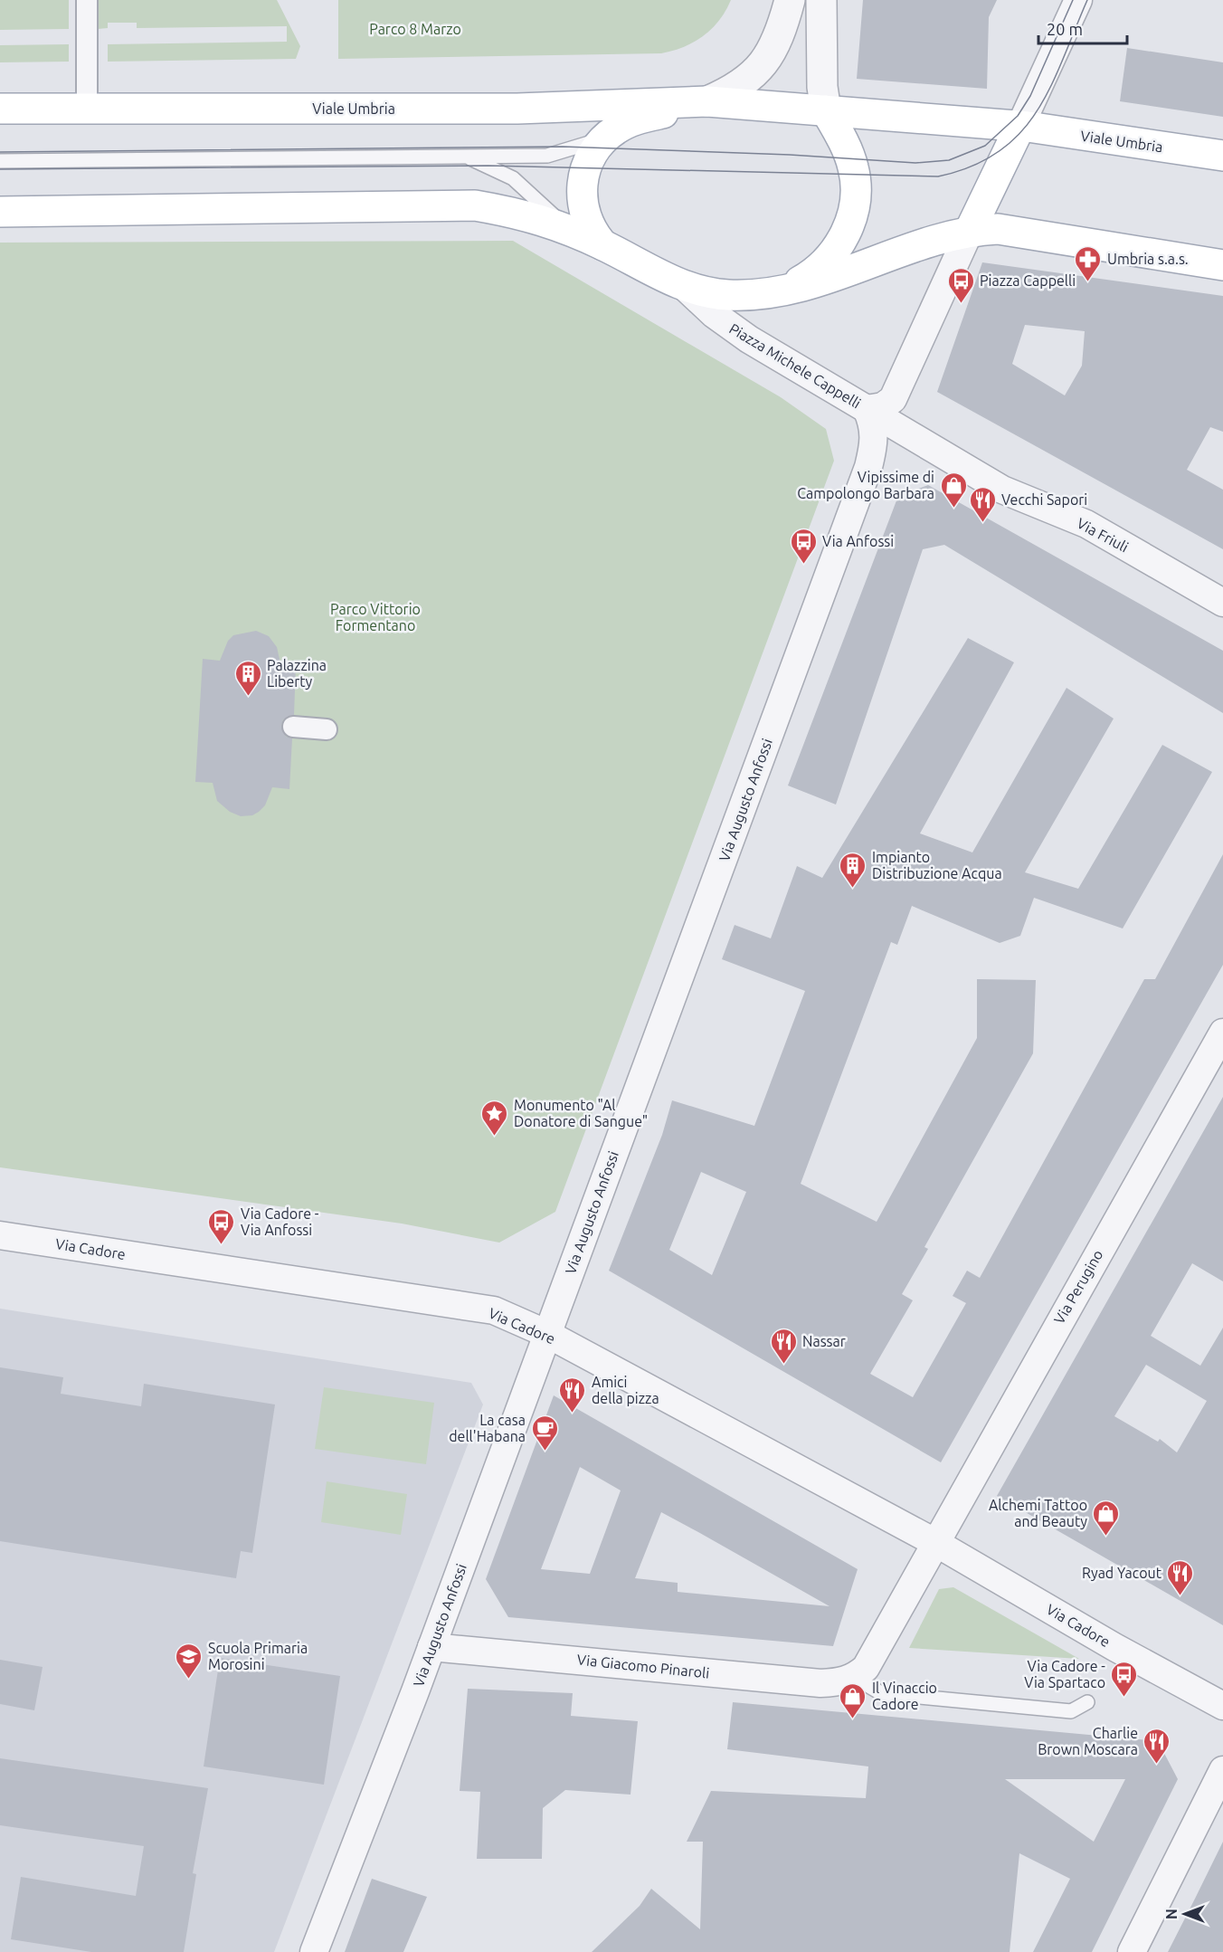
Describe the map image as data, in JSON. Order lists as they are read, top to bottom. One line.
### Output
{"streets":{"main road":["Viale Umbria","Piazza Michele Cappelli"],"street":["Via Friuli","Via Augusto Anfossi","Via Cadore","Via Perugino","Via Giacomo Pinaroli"]},"crossings":[["Viale Umbria","Piazza Michele Cappelli"],["Piazza Michele Cappelli","Via Friuli"],["Piazza Michele Cappelli","Via Augusto Anfossi"],["Via Friuli","Via Augusto Anfossi"],["Via Augusto Anfossi","Via Cadore"],["Via Augusto Anfossi","Via Giacomo Pinaroli"],["Via Cadore","Via Perugino"]],"parks":["Parco 8 Marzo","Parco Vittorio Formentano"],"places":{"pharmacy":["Umbria s.a.s."],"bus stop":["Piazza Cappelli","Via Anfossi","Via Cadore - Via Anfossi","Via Cadore - Via Spartaco"],"shop":["Vipissime di Campolongo Barbara","Alchemi Tattoo and Beauty","Il Vinaccio Cadore"],"restaurant":["Vecchi Sapori","Nassar","Amici della pizza","Ryad Yacout","Charlie Brown Moscara"],"building":["Palazzina Liberty","Impianto Distribuzione Acqua"],"place":["Monumento \"Al Donatore di Sangue\""],"cafe":["La casa dell'Habana"],"school or university":["Scuola Primaria Morosini"]},"scale_bar":"20 m","north":"left"}
